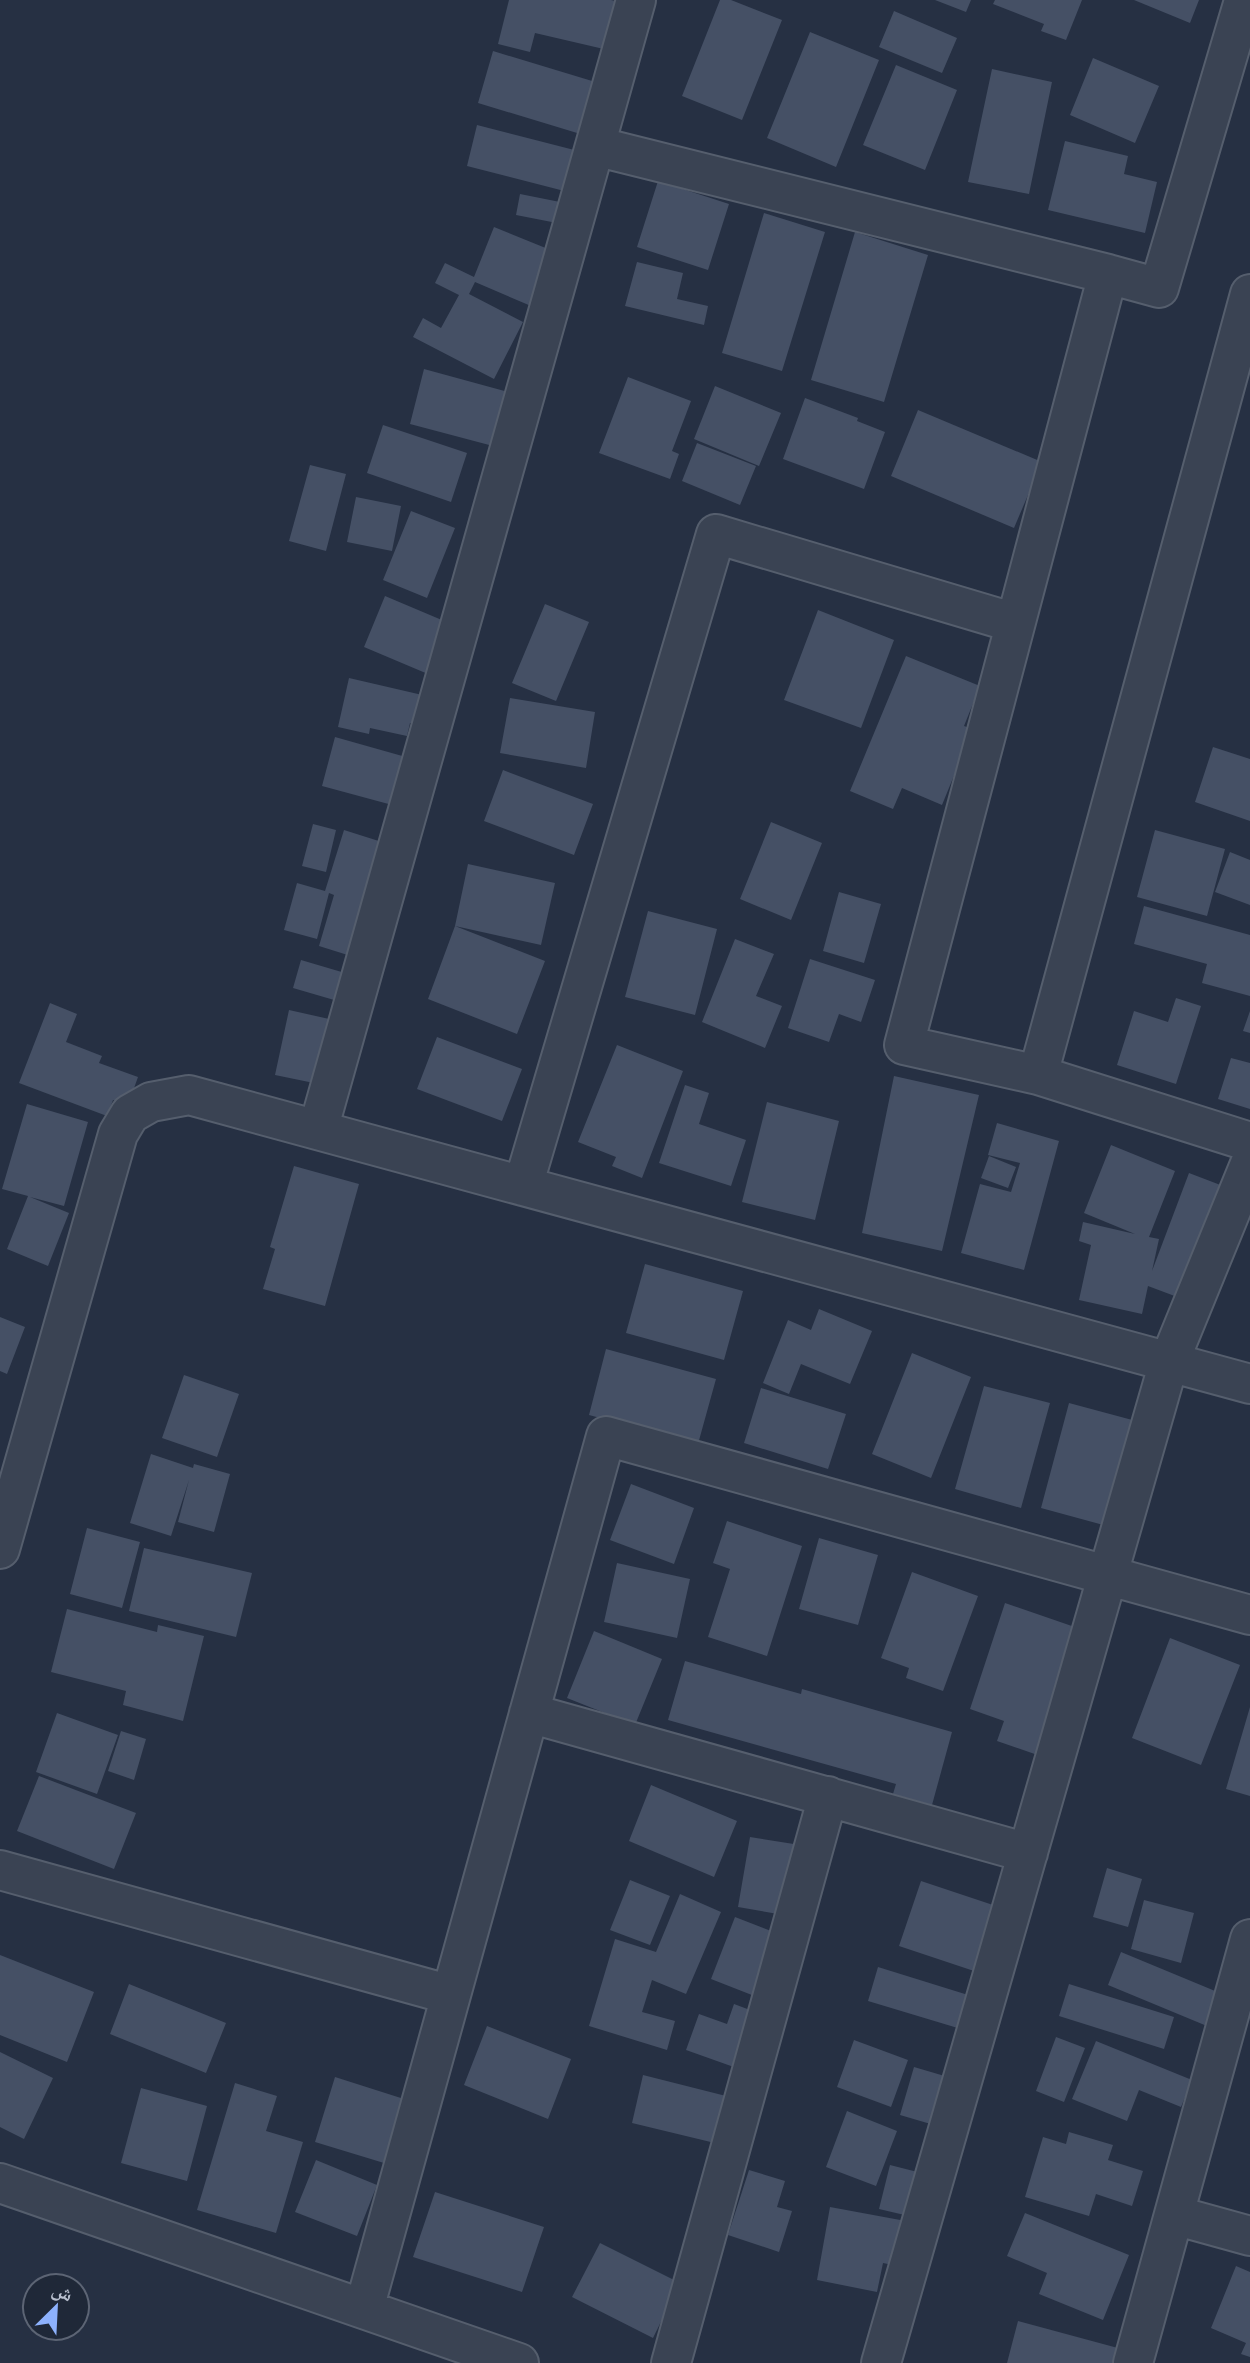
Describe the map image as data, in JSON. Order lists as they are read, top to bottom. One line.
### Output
{"north":"top right"}
